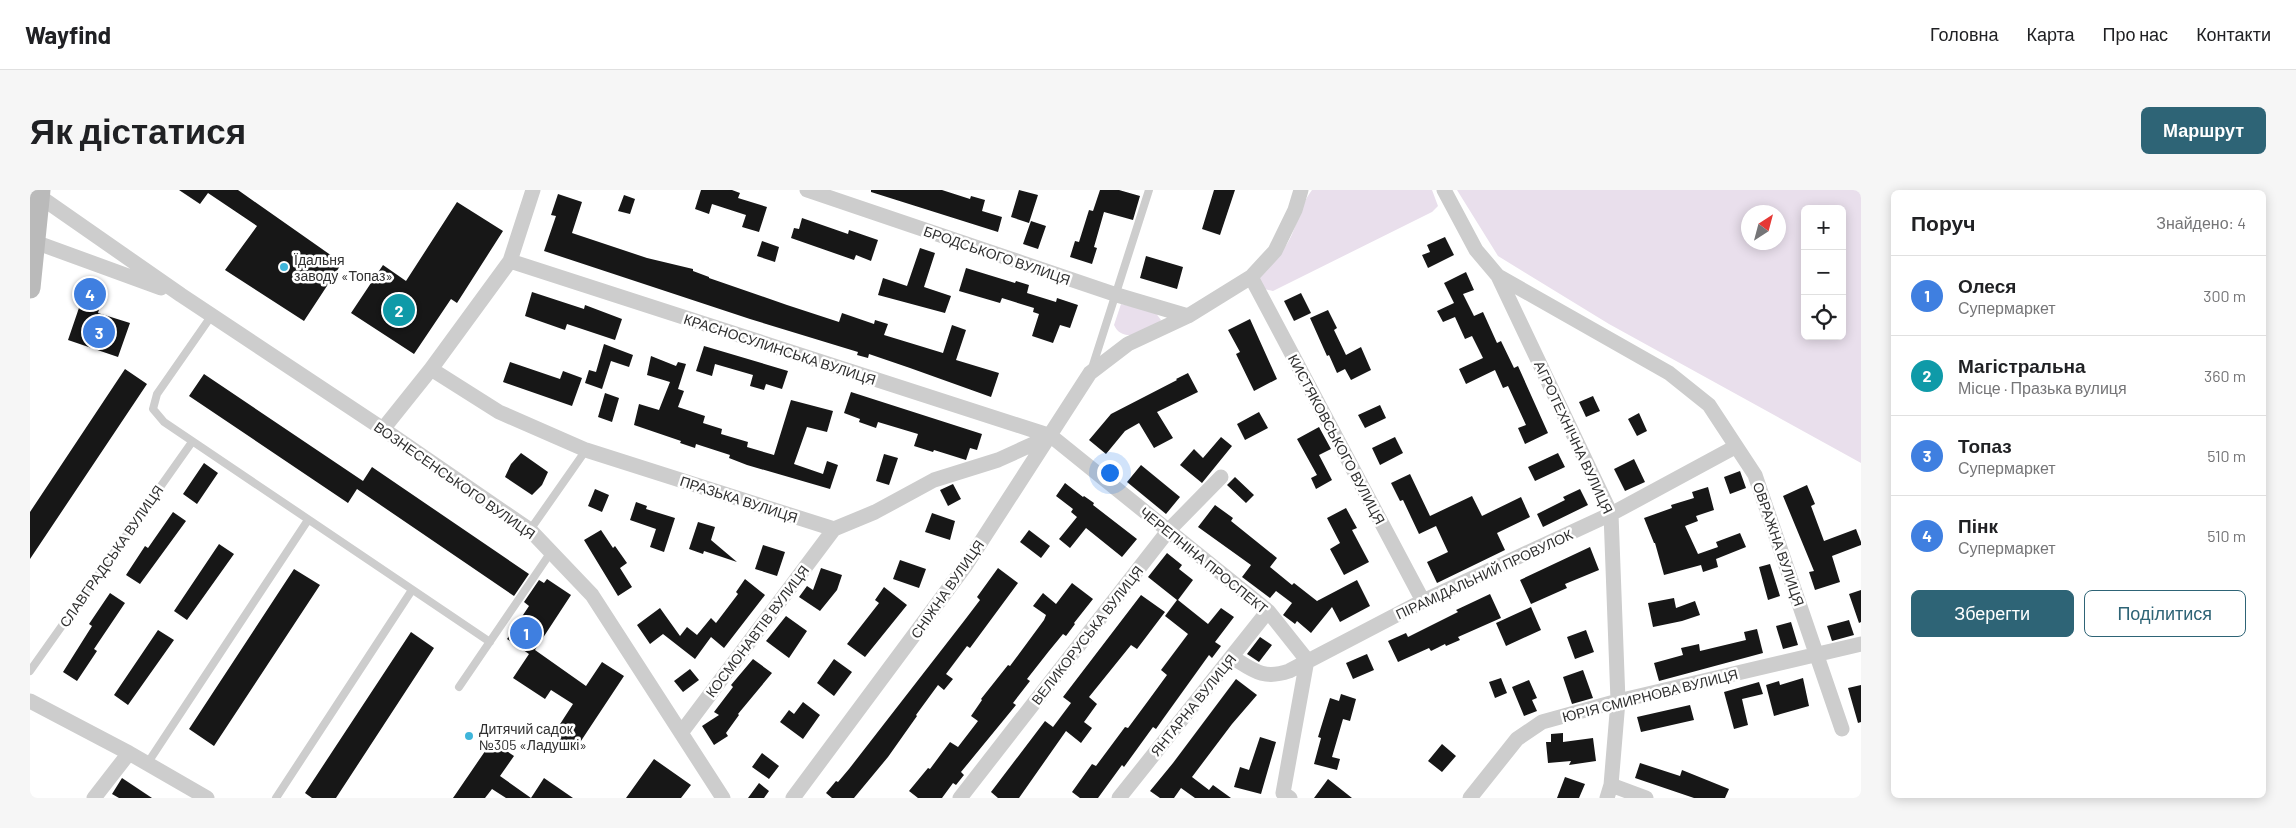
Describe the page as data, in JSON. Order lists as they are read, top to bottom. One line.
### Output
{"streets":{"street":["БРОДСЬКОГО ВУЛИЦЯ","КРАСНОСУЛИНСЬКА ВУЛИЦЯ","АГРОТЕХНІЧНА ВУЛИЦЯ","КИСТЯКОВСЬКОГО ВУЛИЦЯ","ВОЗНЕСЕНСЬКОГО ВУЛИЦЯ","ПРАЗЬКА ВУЛИЦЯ","ОВРАЖНА ВУЛИЦЯ","ЧЕРЕПНІНА ПРОСПЕКТ","ПІРАМІДАЛЬНИЙ ПРОВУЛОК","СНІЖНА ВУЛИЦЯ","КОСМОНАВТІВ ВУЛИЦЯ","ВЕЛИКОРУСЬКА ВУЛИЦЯ","ЮРІЯ СМИРНОВА ВУЛИЦЯ","ЯНТАРНА ВУЛИЦЯ"],"lane":["СЛАВГРАДСЬКА ВУЛИЦЯ"]},"crossings":[["БРОДСЬКОГО ВУЛИЦЯ","СНІЖНА ВУЛИЦЯ"],["КРАСНОСУЛИНСЬКА ВУЛИЦЯ","ЧЕРЕПНІНА ПРОСПЕКТ"],["КРАСНОСУЛИНСЬКА ВУЛИЦЯ","СНІЖНА ВУЛИЦЯ"],["АГРОТЕХНІЧНА ВУЛИЦЯ","ОВРАЖНА ВУЛИЦЯ"],["АГРОТЕХНІЧНА ВУЛИЦЯ","ПІРАМІДАЛЬНИЙ ПРОВУЛОК"],["АГРОТЕХНІЧНА ВУЛИЦЯ","ЮРІЯ СМИРНОВА ВУЛИЦЯ"],["КИСТЯКОВСЬКОГО ВУЛИЦЯ","ПІРАМІДАЛЬНИЙ ПРОВУЛОК"],["КИСТЯКОВСЬКОГО ВУЛИЦЯ","СНІЖНА ВУЛИЦЯ"],["ВОЗНЕСЕНСЬКОГО ВУЛИЦЯ","КОСМОНАВТІВ ВУЛИЦЯ"],["ПРАЗЬКА ВУЛИЦЯ","КОСМОНАВТІВ ВУЛИЦЯ"],["ОВРАЖНА ВУЛИЦЯ","ПІРАМІДАЛЬНИЙ ПРОВУЛОК"],["ОВРАЖНА ВУЛИЦЯ","ЮРІЯ СМИРНОВА ВУЛИЦЯ"],["ЧЕРЕПНІНА ПРОСПЕКТ","ПІРАМІДАЛЬНИЙ ПРОВУЛОК"],["ЧЕРЕПНІНА ПРОСПЕКТ","СНІЖНА ВУЛИЦЯ"],["ЧЕРЕПНІНА ПРОСПЕКТ","ВЕЛИКОРУСЬКА ВУЛИЦЯ"],["ЧЕРЕПНІНА ПРОСПЕКТ","ЯНТАРНА ВУЛИЦЯ"],["ПІРАМІДАЛЬНИЙ ПРОВУЛОК","ЯНТАРНА ВУЛИЦЯ"]],"places":["Їдальня заводу «Топаз»","Дитячий садок №305 «Ладушкі»"],"north":"top right","page":{"header":"Wayfind","nav":["Головна","Карта","Про нас","Контакти"],"buttons":["Маршрут",["Зберегти","Поділитися"]],"title":"Як дістатися","heading":["Поруч","Знайдено: 4"],"map_buttons":["+","−"],"list":[{"mark":"1","name":"Олеся","note":"Супермаркет","value":"300 m"},{"mark":"2","name":"Магістральна","note":"Місце · Празька вулиця","value":"360 m"},{"mark":"3","name":"Топаз","note":"Супермаркет","value":"510 m"},{"mark":"4","name":"Пінк","note":"Супермаркет","value":"510 m"}],"pins":["4","2","3","1"]}}
